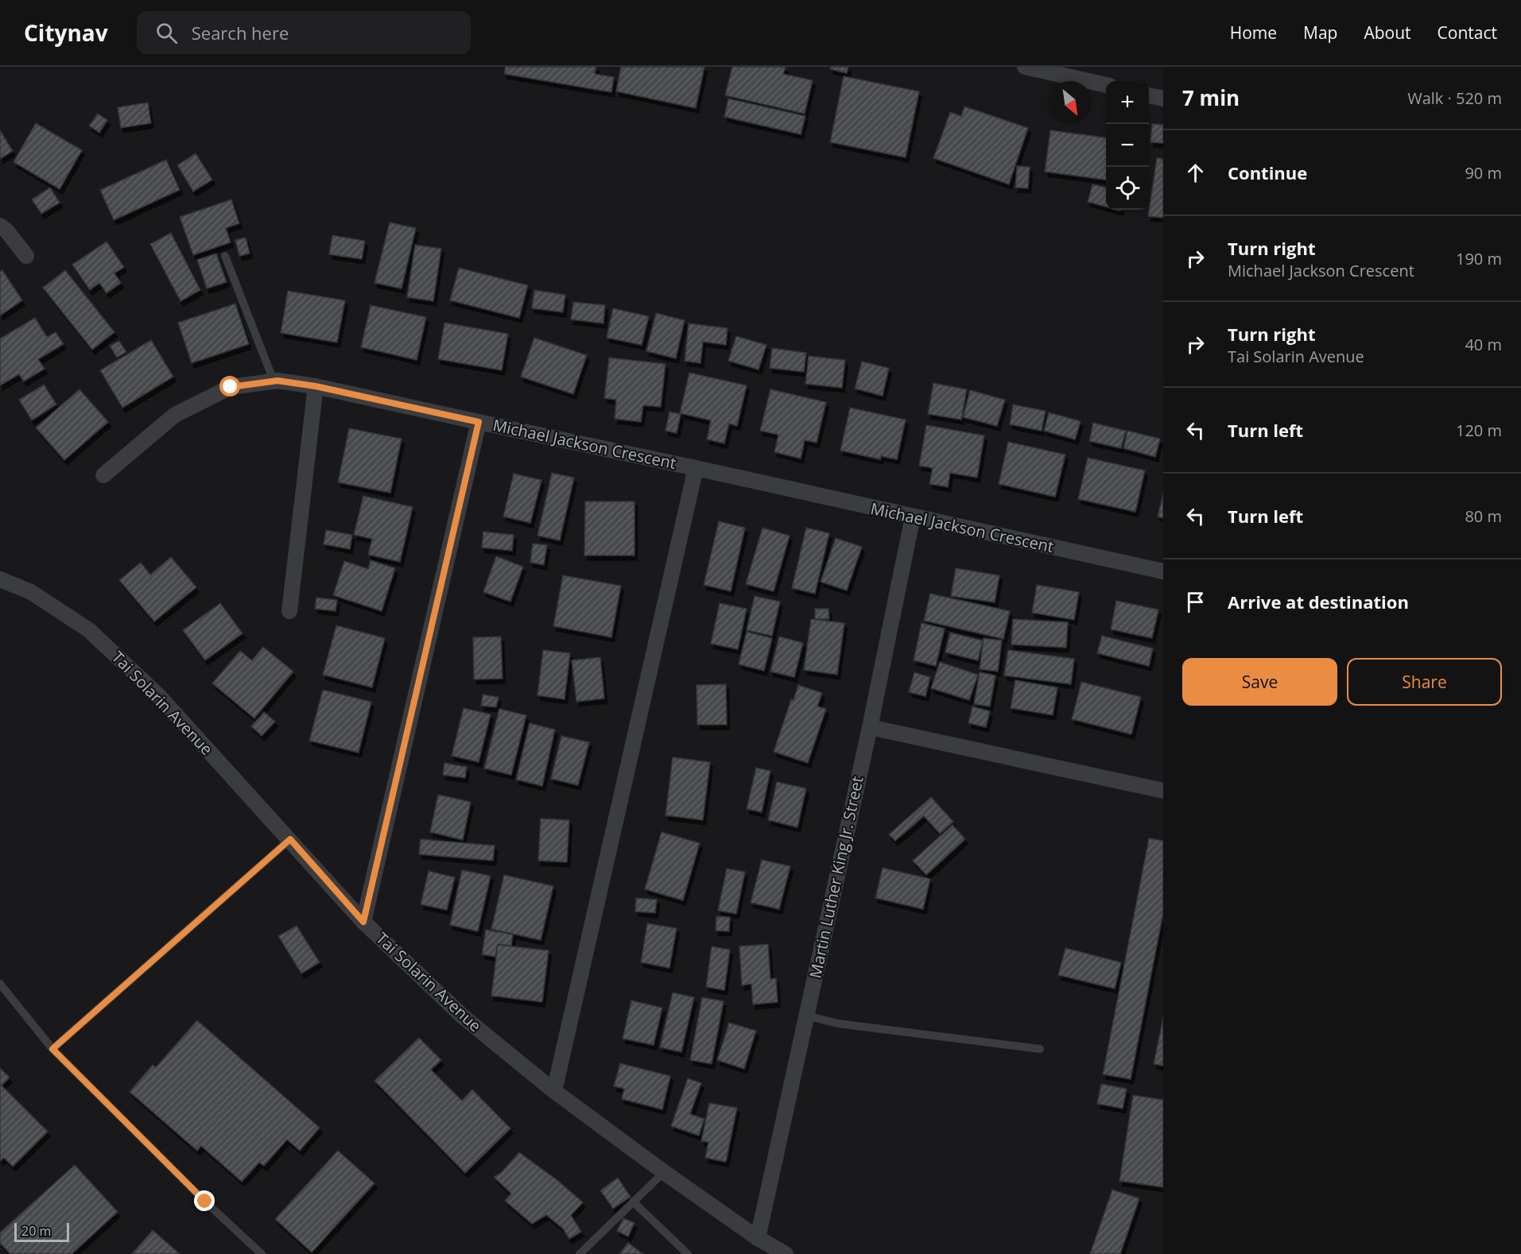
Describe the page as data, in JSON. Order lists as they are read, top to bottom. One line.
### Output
{"streets":{"street":["Michael Jackson Crescent","Tai Solarin Avenue","Martin Luther King Jr. Street"]},"crossings":[["Michael Jackson Crescent","Tai Solarin Avenue"],["Michael Jackson Crescent","Martin Luther King Jr. Street"],["Tai Solarin Avenue","Martin Luther King Jr. Street"]],"scale_bar":"20 m","north":"bottom right","page":{"header":"Citynav","search":"Search here","nav":["Home","Map","About","Contact"],"heading":["7 min","Walk · 520 m"],"map_buttons":["+","−"],"list":[["Continue","90 m"],["Turn right","Michael Jackson Crescent","190 m"],["Turn right","Tai Solarin Avenue","40 m"],["Turn left","120 m"],["Turn left","80 m"],"Arrive at destination"],"buttons":["Save","Share"],"scale":"20 m"}}
